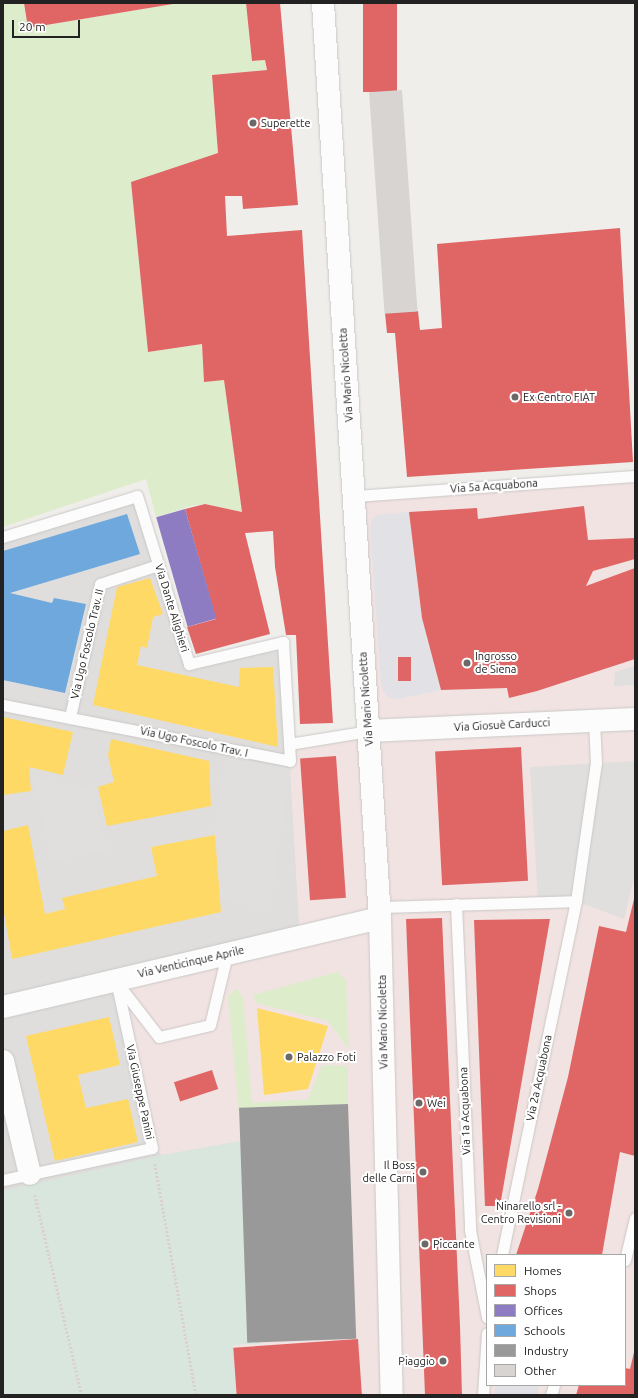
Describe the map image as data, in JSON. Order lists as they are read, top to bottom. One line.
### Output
{"streets":{"street":["Via Mario Nicoletta","Via Giosuè Carducci","Via Venticinque Aprile"],"lane":["Via 5a Acquabona","Via Dante Alighieri","Via Ugo Foscolo Trav. II","Via Ugo Foscolo Trav. I","Via 2a Acquabona","Via Giuseppe Panini","Via 1a Acquabona"]},"crossings":[["Via Mario Nicoletta","Via 5a Acquabona"],["Via Mario Nicoletta","Via Giosuè Carducci"],["Via Mario Nicoletta","Via Venticinque Aprile"],["Via Dante Alighieri","Via Ugo Foscolo Trav. II"],["Via Dante Alighieri","Via Ugo Foscolo Trav. I"],["Via Ugo Foscolo Trav. II","Via Ugo Foscolo Trav. I"],["Via Giosuè Carducci","Via 2a Acquabona"],["Via Venticinque Aprile","Via Giuseppe Panini"]],"places":["Superette","Ex Centro FIAT","Ingrosso de Siena","Palazzo Foti","Wei","Il Boss delle Carni","Ninarello srl - Centro Revisioni","Piccante","Piaggio"],"legend":["Homes","Shops","Offices","Schools","Industry","Other"],"scale_bar":"20 m"}
